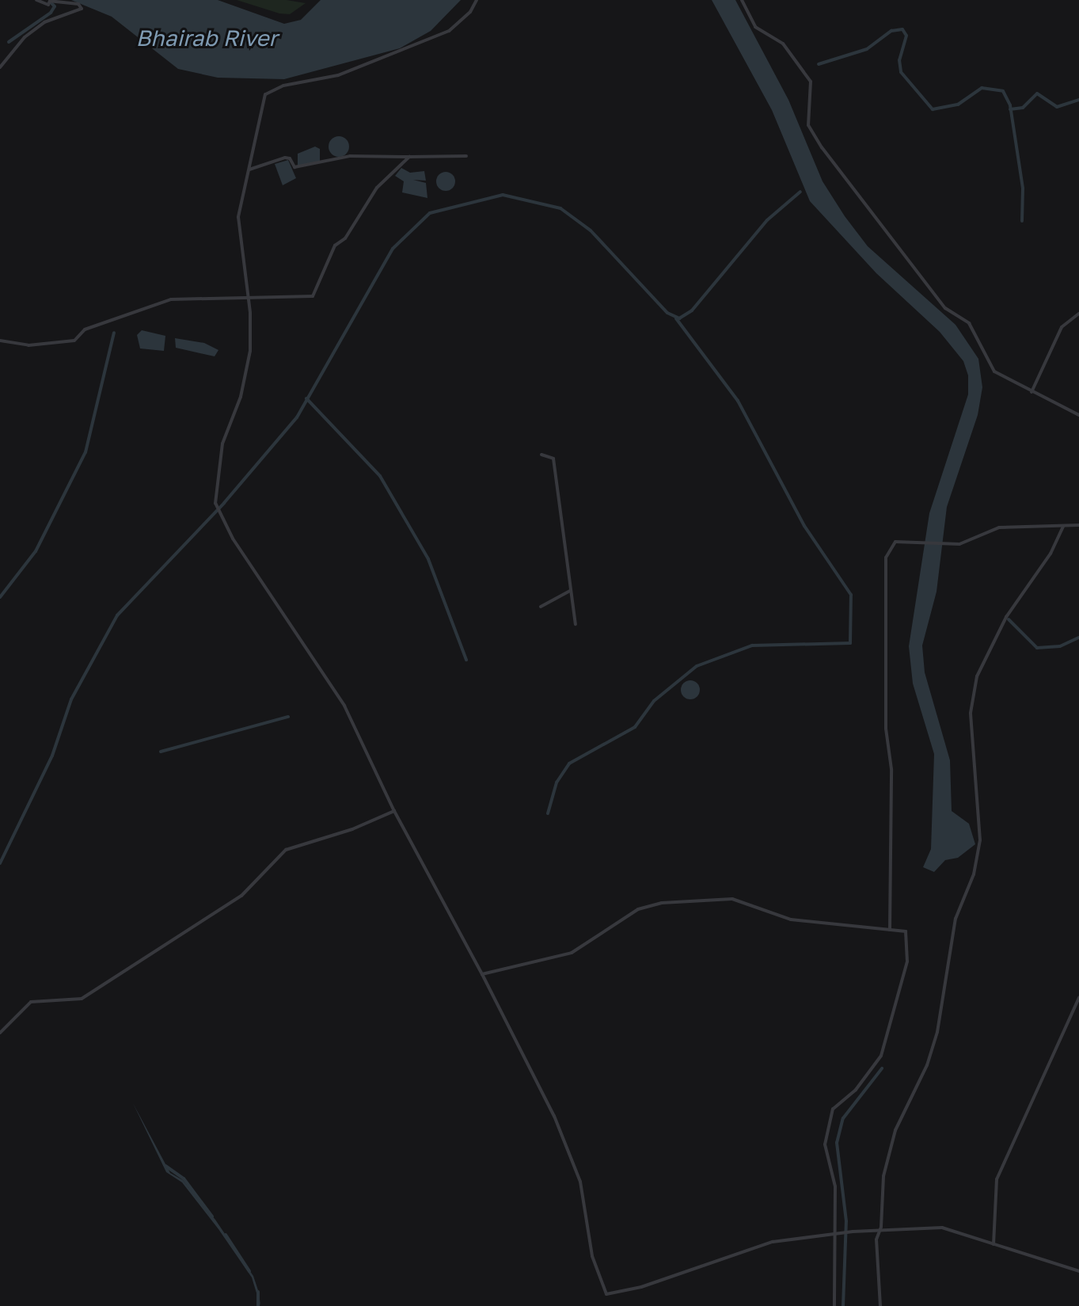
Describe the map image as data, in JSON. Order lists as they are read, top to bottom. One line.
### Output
{"water":["Bhairab River"]}
